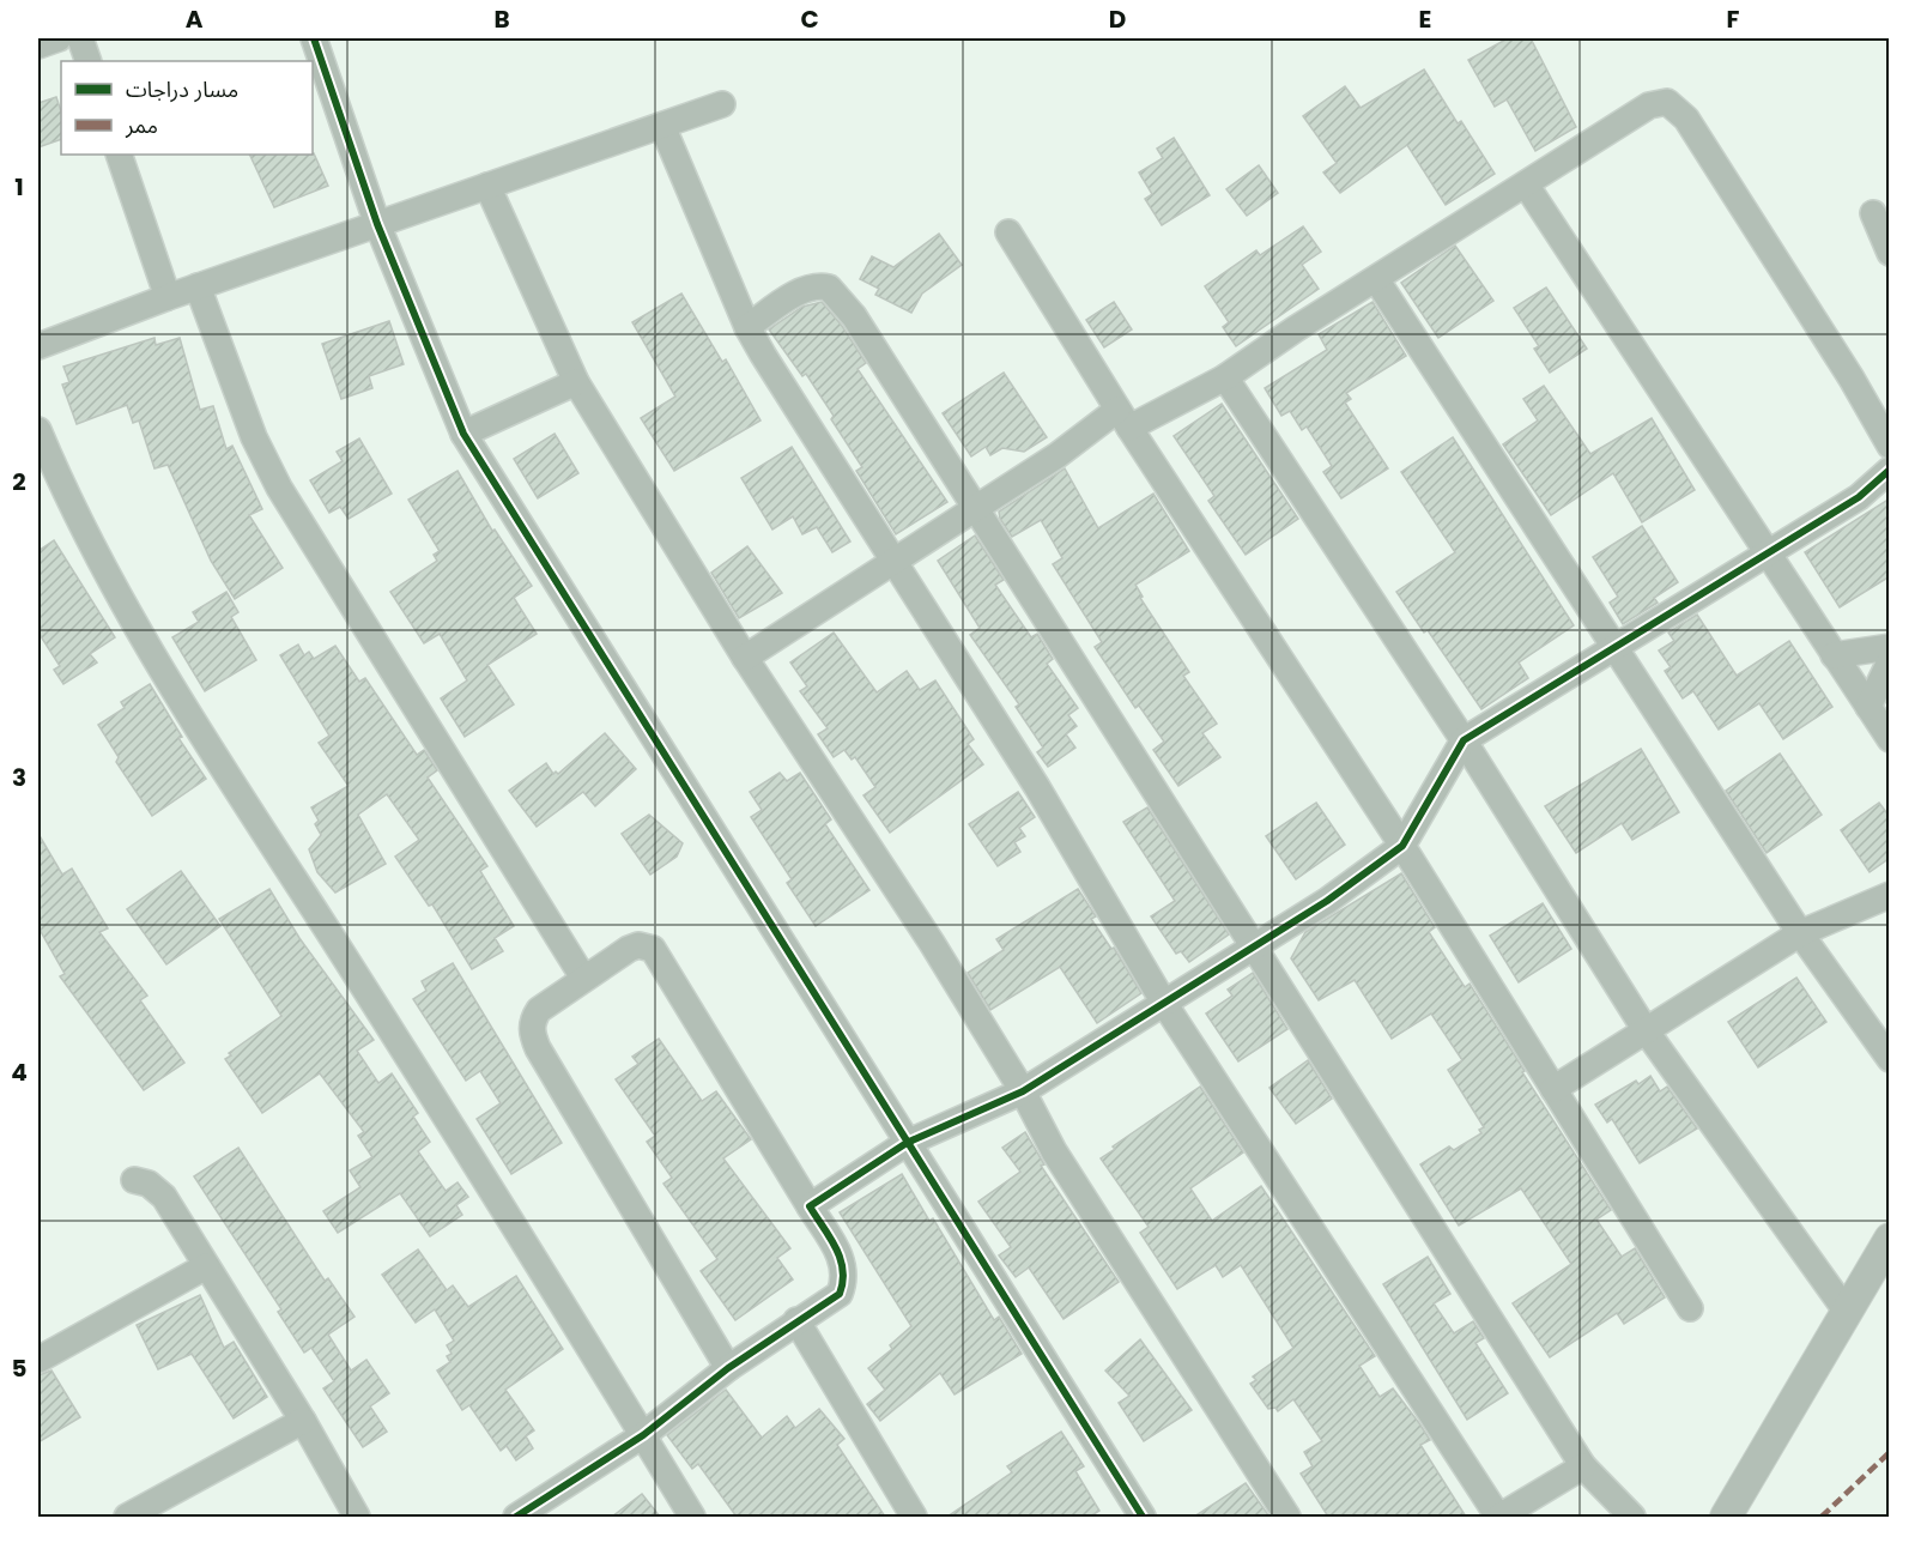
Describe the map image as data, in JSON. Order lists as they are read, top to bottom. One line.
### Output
{"legend":["مسار دراجات","ممر"],"grid":{"columns":["A","B","C","D","E","F"],"rows":["1","2","3","4","5"]}}
